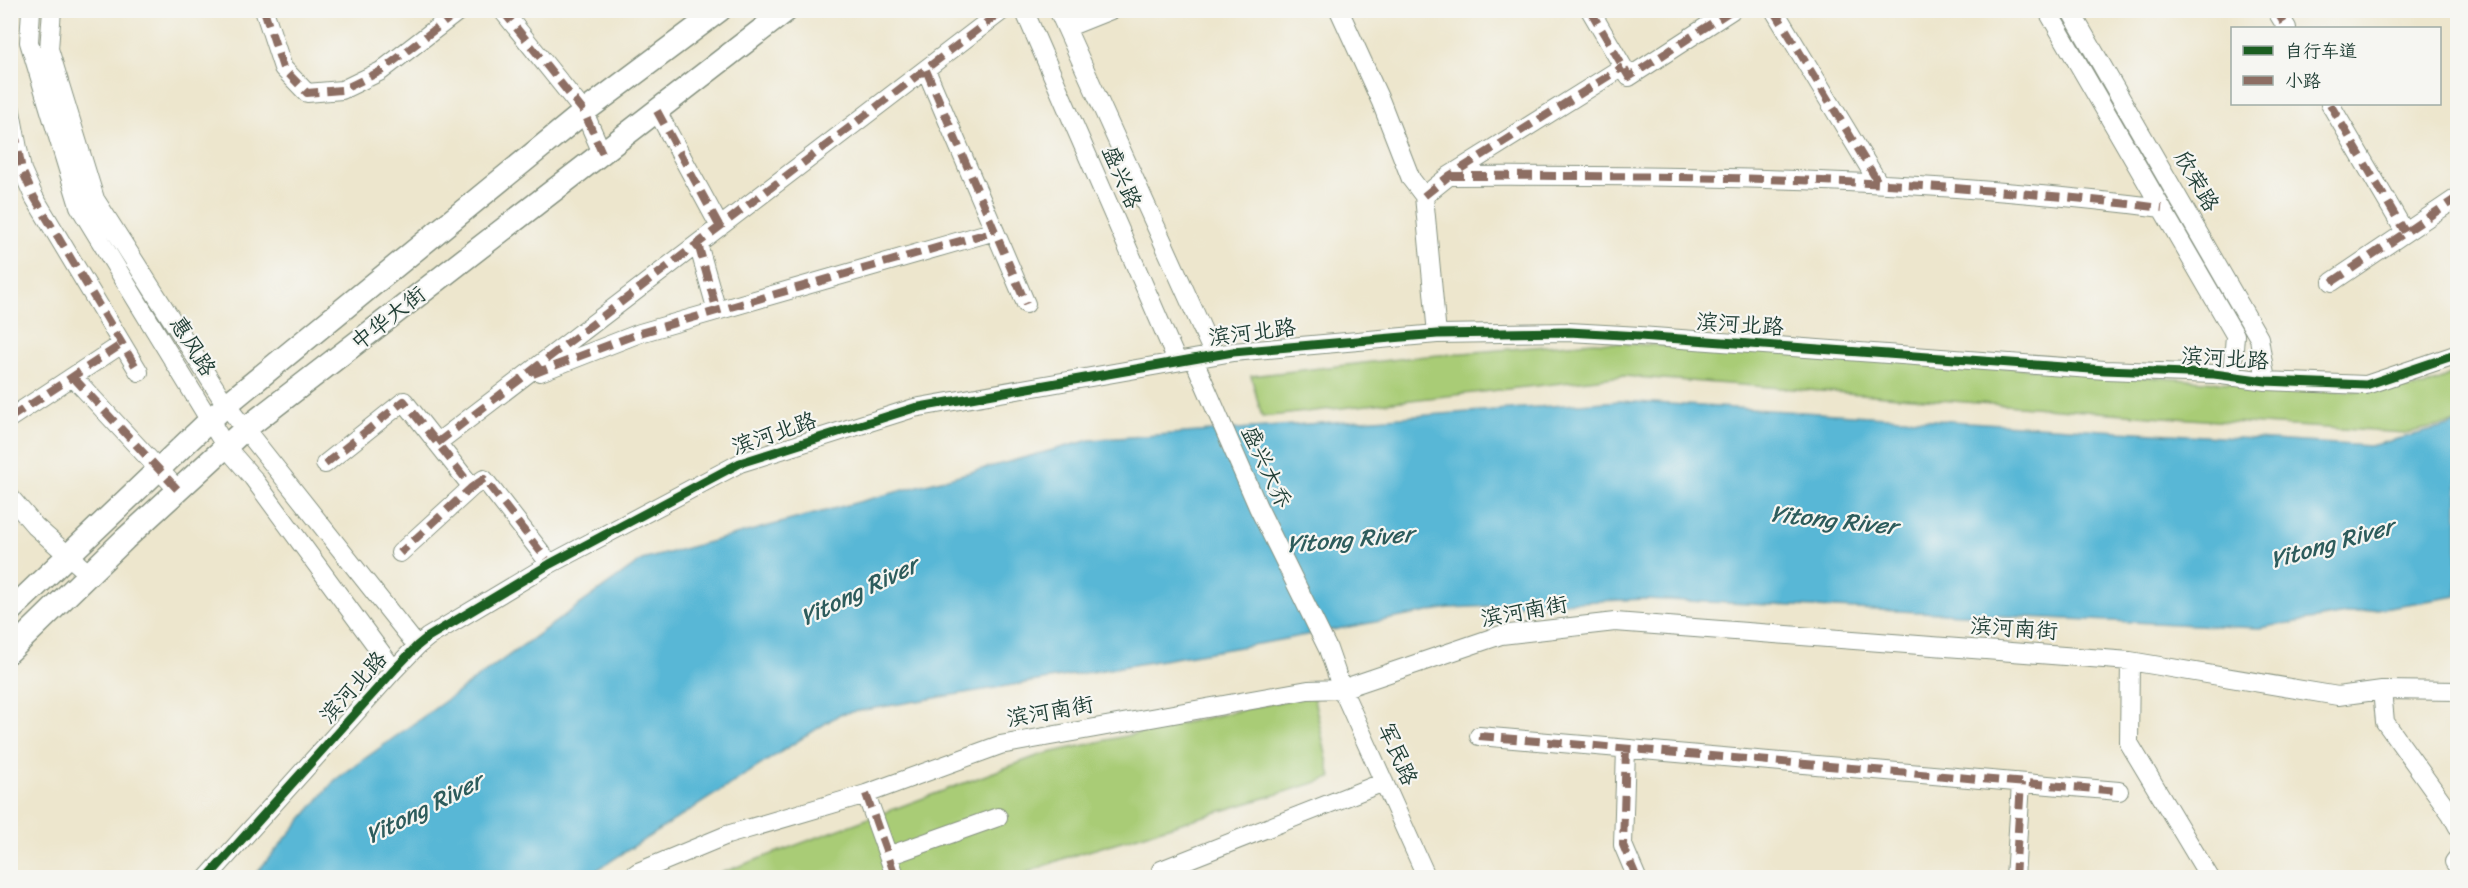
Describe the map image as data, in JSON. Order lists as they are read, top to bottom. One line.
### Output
{"streets":{"main road":["中华大街"],"street":["盛兴路","欣荣路","滨河北路","惠风路","盛兴大乔","滨河南街","军民路"]},"crossings":[["盛兴路","滨河北路"],["盛兴路","盛兴大乔"],["欣荣路","滨河北路"],["中华大街","惠风路"],["滨河北路","惠风路"],["盛兴大乔","军民路"],["滨河南街","军民路"]],"water":["Yitong River"],"legend":["自行车道","小路"]}
